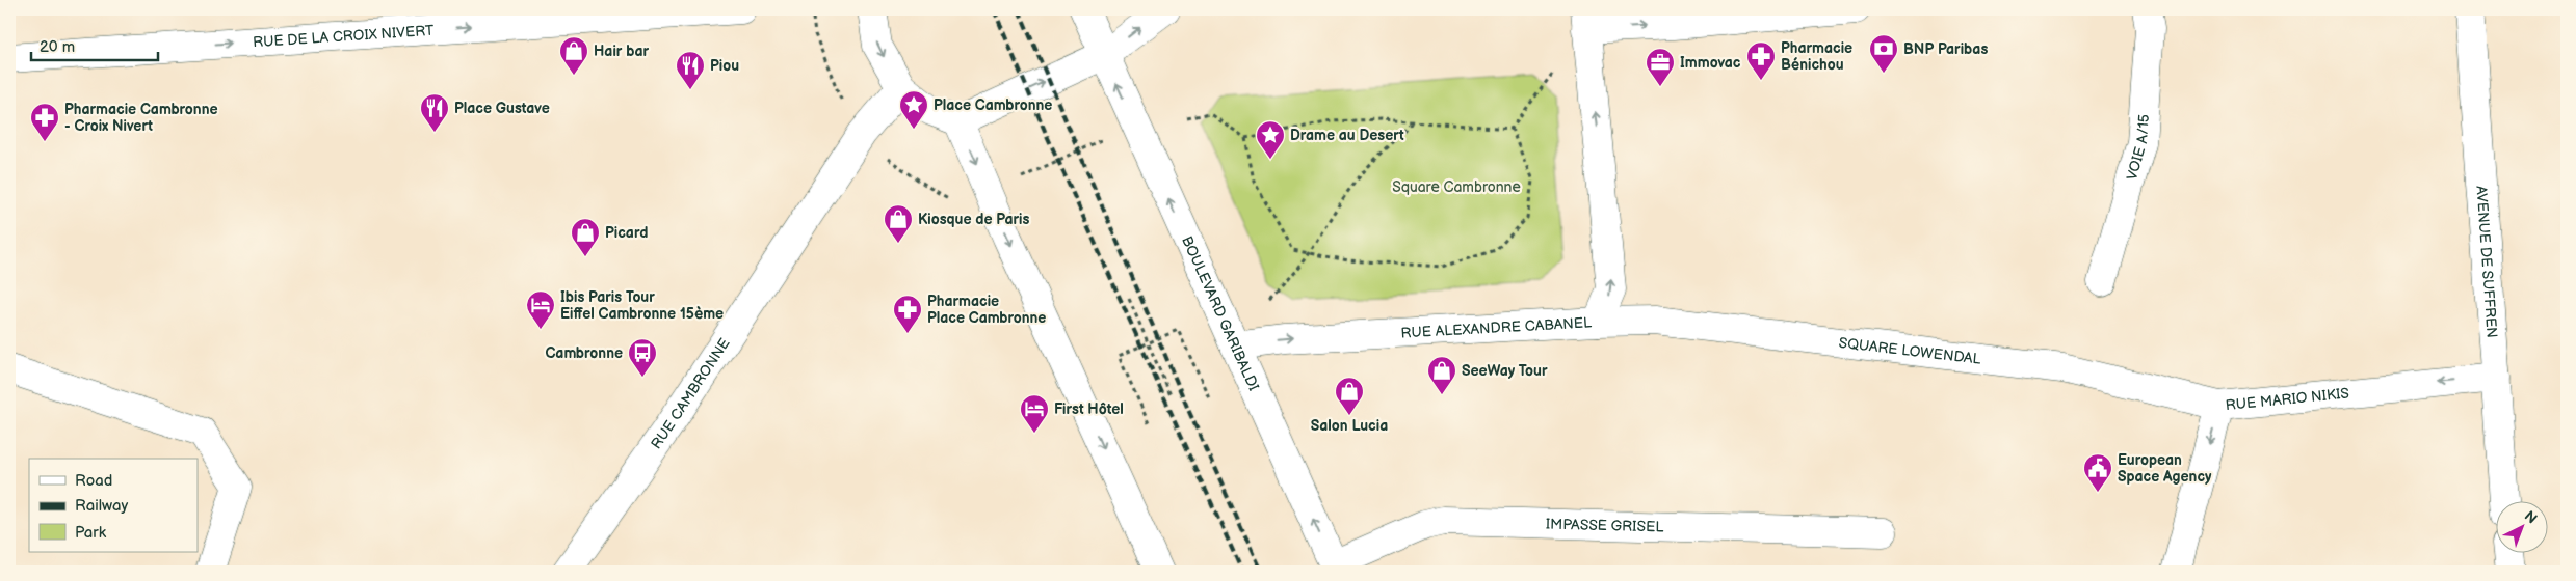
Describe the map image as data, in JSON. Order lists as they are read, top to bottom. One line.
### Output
{"streets":{"street":["RUE DE LA CROIX NIVERT","VOIE A/15","AVENUE DE SUFFREN","BOULEVARD GARIBALDI","RUE ALEXANDRE CABANEL","SQUARE LOWENDAL","RUE CAMBRONNE","RUE MARIO NIKIS","IMPASSE GRISEL"]},"crossings":[["AVENUE DE SUFFREN","RUE MARIO NIKIS"],["BOULEVARD GARIBALDI","RUE ALEXANDRE CABANEL"],["BOULEVARD GARIBALDI","IMPASSE GRISEL"],["RUE ALEXANDRE CABANEL","SQUARE LOWENDAL"],["SQUARE LOWENDAL","RUE MARIO NIKIS"]],"one_way":["RUE DE LA CROIX NIVERT","RUE MARIO NIKIS"],"parks":["Square Cambronne"],"places":{"bank":["BNP Paribas"],"shop":["Hair bar","Kiosque de Paris","Picard","SeeWay Tour","Salon Lucia"],"pharmacy":["Pharmacie Bénichou","Pharmacie Cambronne - Croix Nivert","Pharmacie Place Cambronne"],"office":["Immovac"],"restaurant":["Piou","Place Gustave"],"place":["Place Cambronne","Drame au Desert"],"hotel":["Ibis Paris Tour Eiffel Cambronne 15ème","First Hôtel"],"bus stop":["Cambronne"],"public building":["European Space Agency"]},"legend":["Road","Railway","Park"],"scale_bar":"20 m","north":"top right"}
